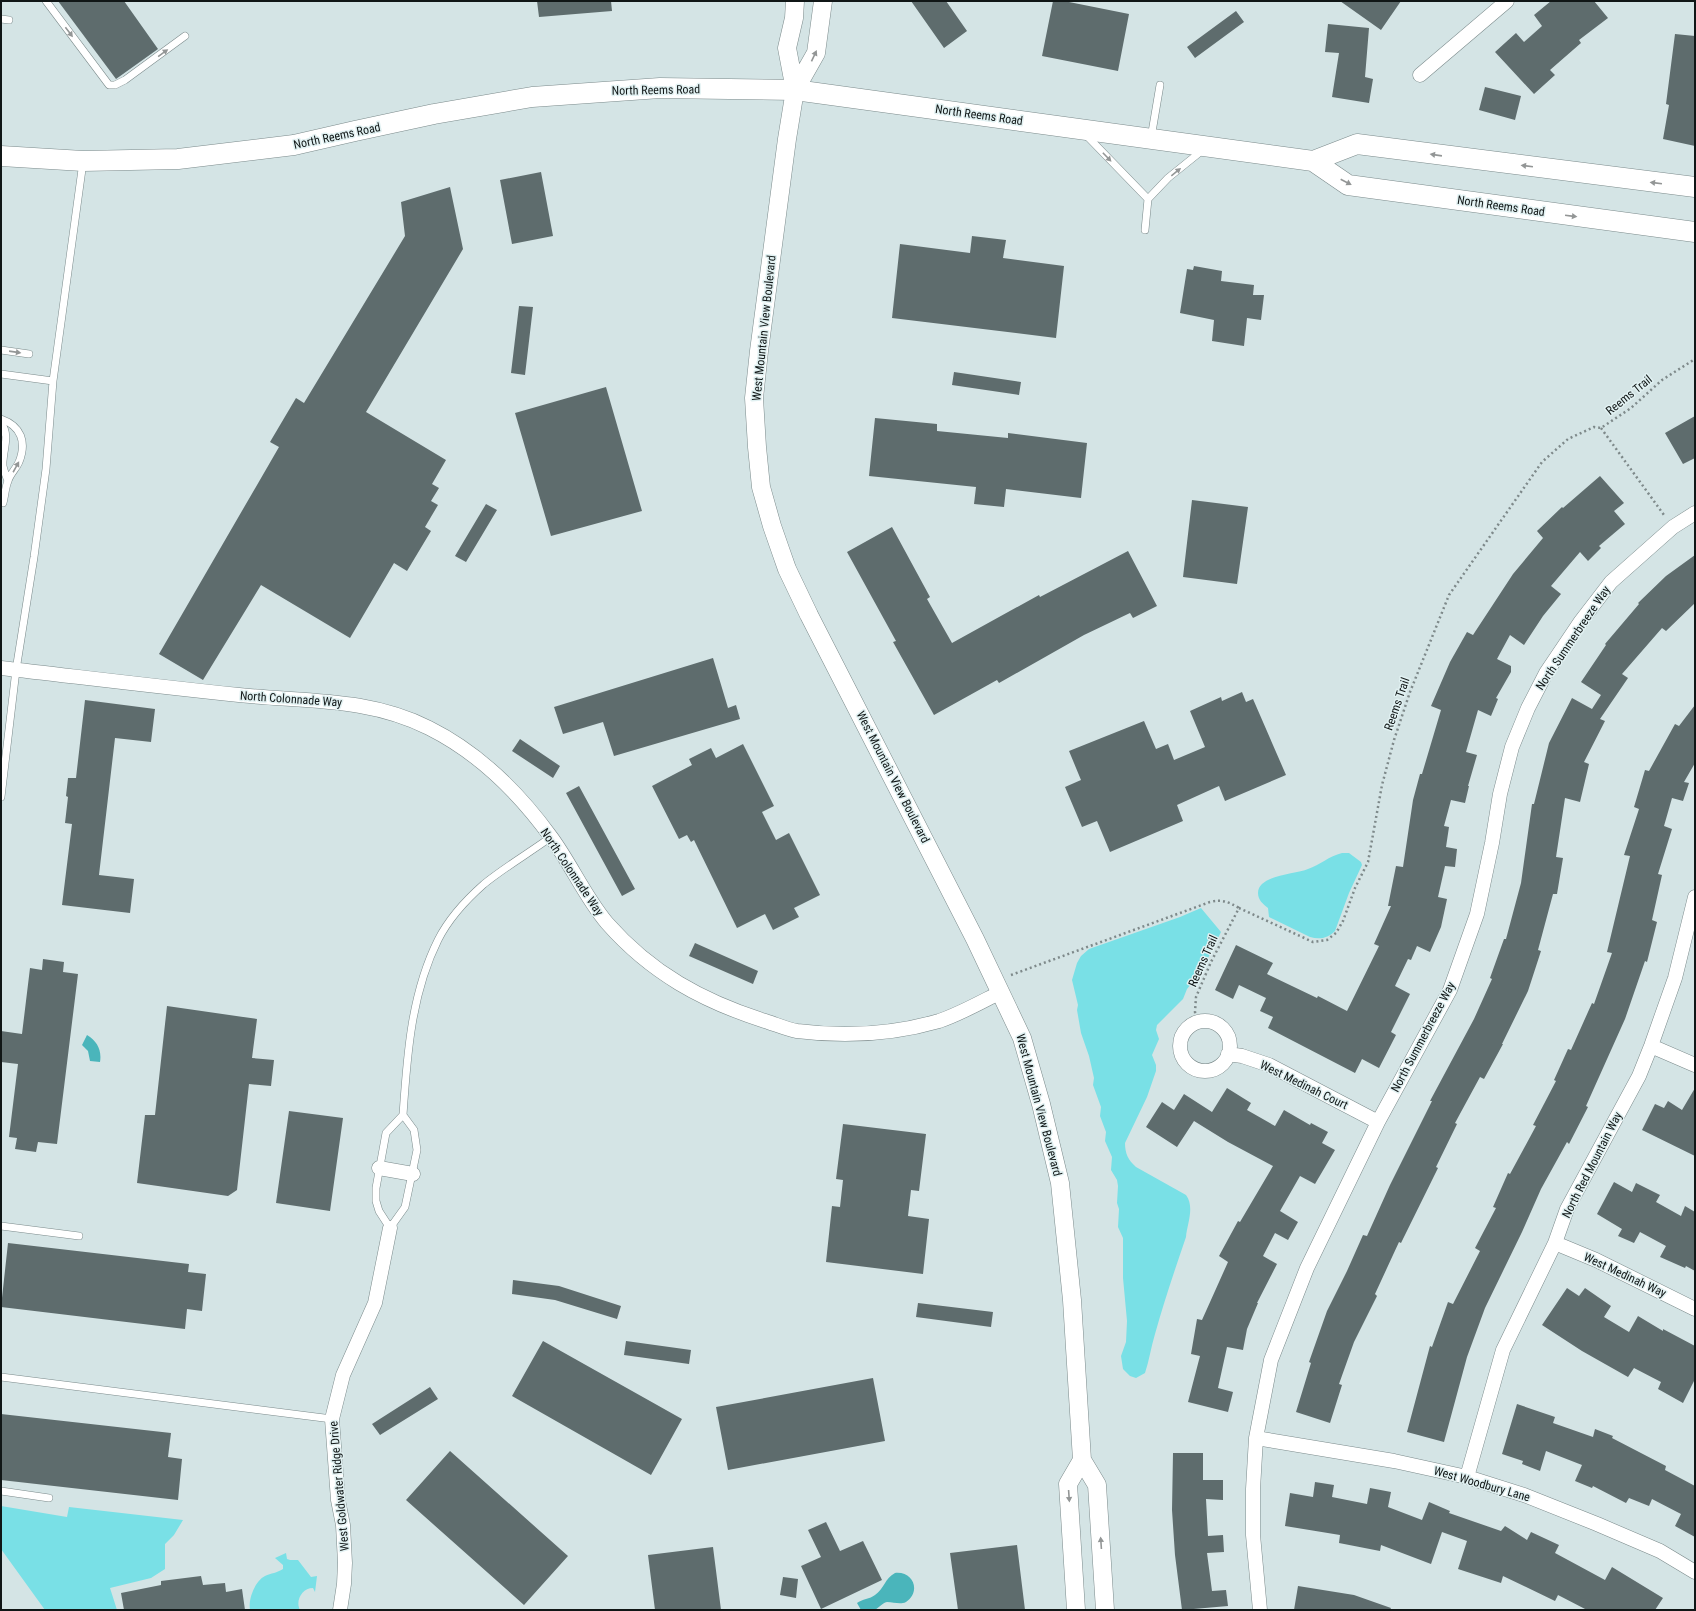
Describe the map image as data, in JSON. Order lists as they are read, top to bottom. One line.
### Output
{"streets":{"main road":["North Reems Road"],"street":["West Mountain View Boulevard","North Summerbreeze Way","North Colonnade Way","West Medinah Court","North Red Mountain Way","West Medinah Way","West Woodbury Lane","West Goldwater Ridge Drive"],"path":["Reems Trail"]},"crossings":[["North Reems Road","West Mountain View Boulevard"],["West Mountain View Boulevard","North Colonnade Way"],["Reems Trail","West Medinah Court"],["North Summerbreeze Way","West Medinah Court"],["North Summerbreeze Way","West Woodbury Lane"],["North Red Mountain Way","West Medinah Way"],["North Red Mountain Way","West Woodbury Lane"]]}
